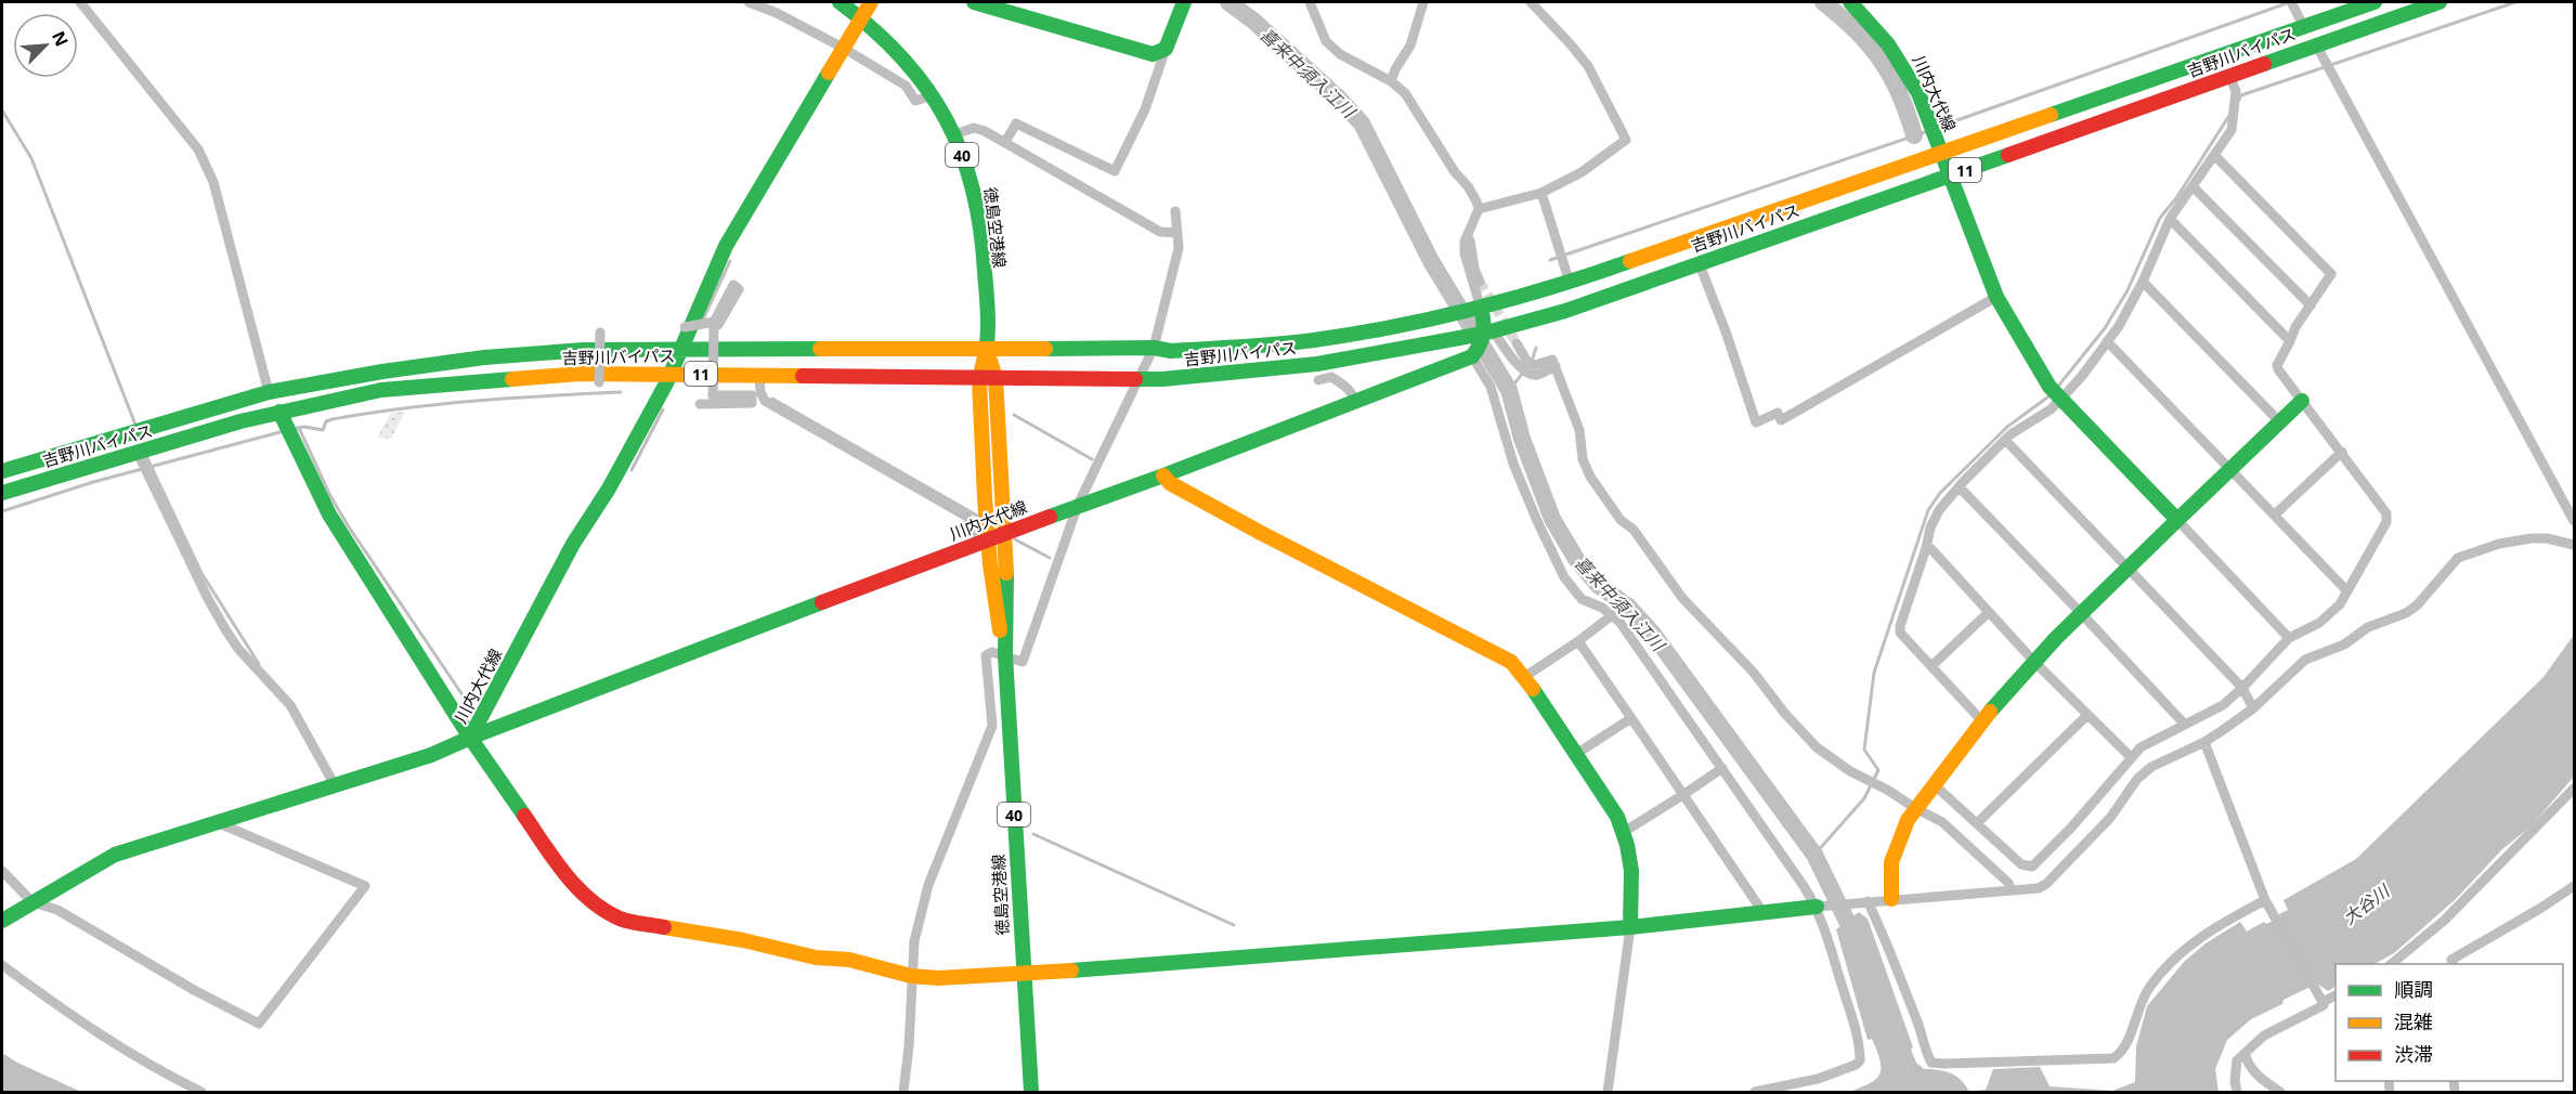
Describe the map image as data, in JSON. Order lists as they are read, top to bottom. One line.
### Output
{"streets":{"main road":["吉野川バイパス","川内大代線","40","11","徳島空港線"]},"crossings":[["吉野川バイパス","川内大代線"],["吉野川バイパス","徳島空港線"],["川内大代線","徳島空港線"]],"water":["喜来中須入江川","大谷川"],"legend":["順調","混雑","渋滞"],"north":"top right"}
